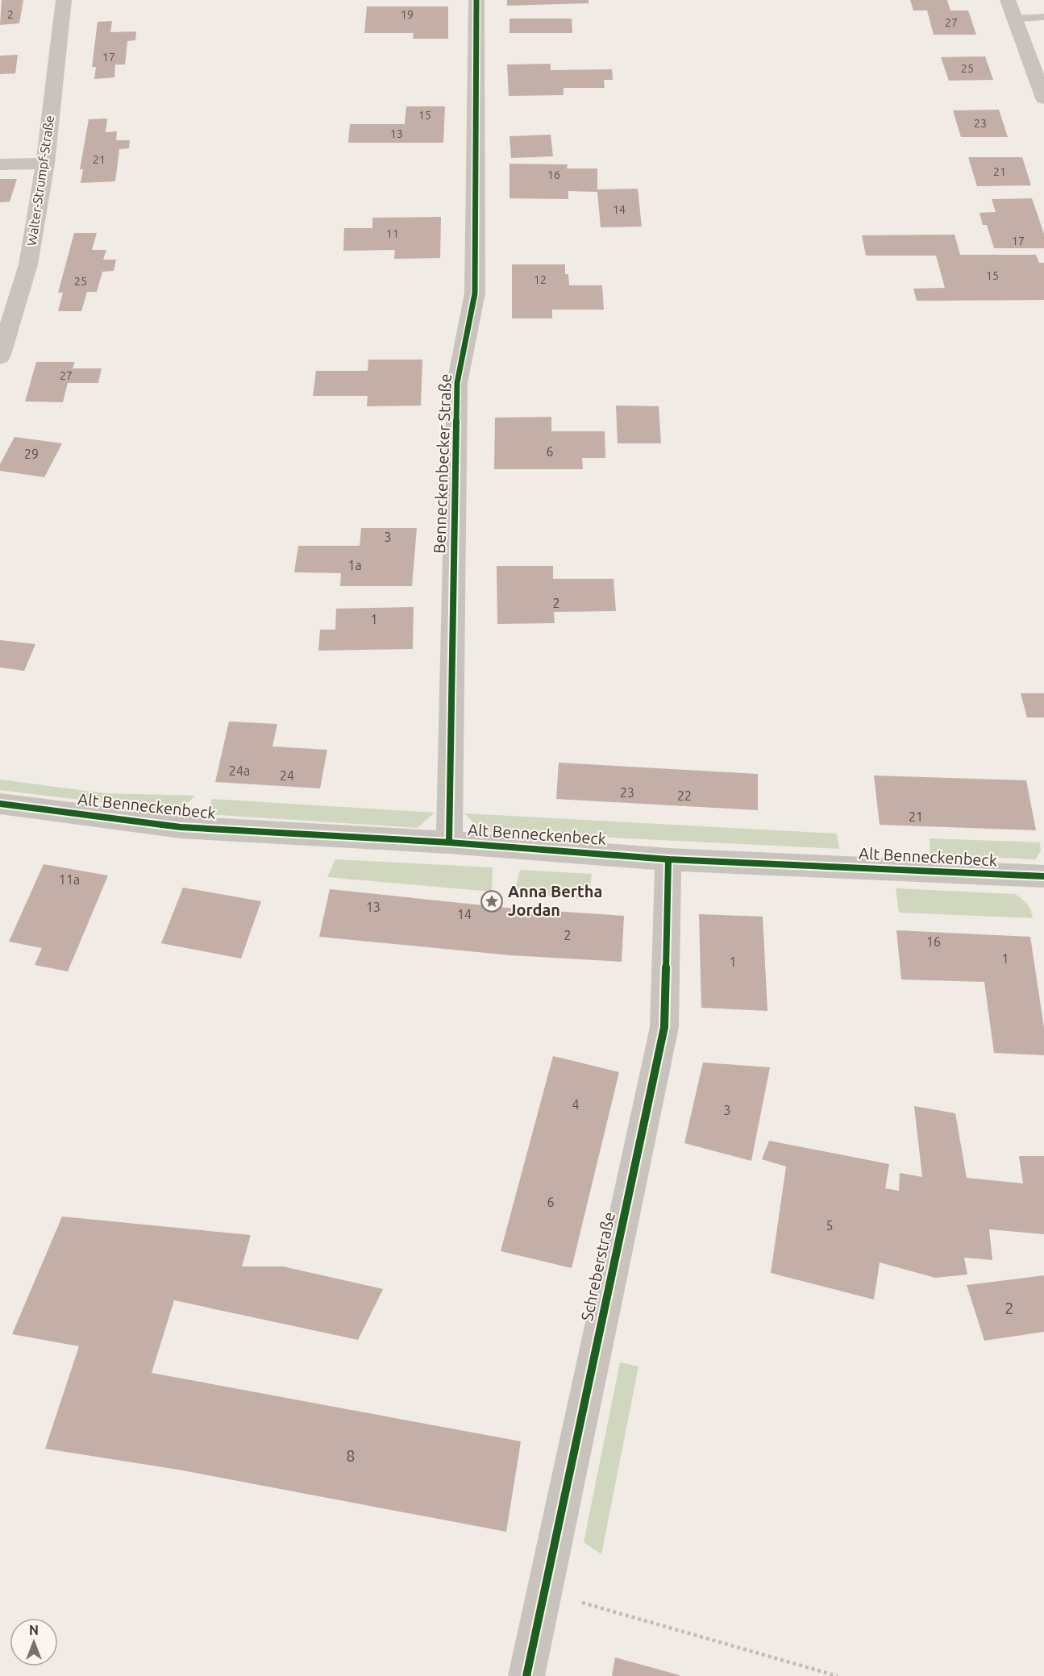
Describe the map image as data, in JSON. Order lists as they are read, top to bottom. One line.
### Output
{"streets":{"street":["Walter-Strumpf-Straße","Benneckenbecker Straße","Alt Benneckenbeck","Schreberstraße"]},"crossings":[["Benneckenbecker Straße","Alt Benneckenbeck"],["Alt Benneckenbeck","Schreberstraße"]],"places":{"place":["Anna Bertha Jordan"]},"house_numbers":["2","19","27","17","25","15","23","13","21","21","16","14","11","17","15","12","25","27","6","29","3","1a","2","1","24a","24","23","22","21","11a","13","14","2","16","1","1","4","3","6","5","2","8"],"north":"top"}
